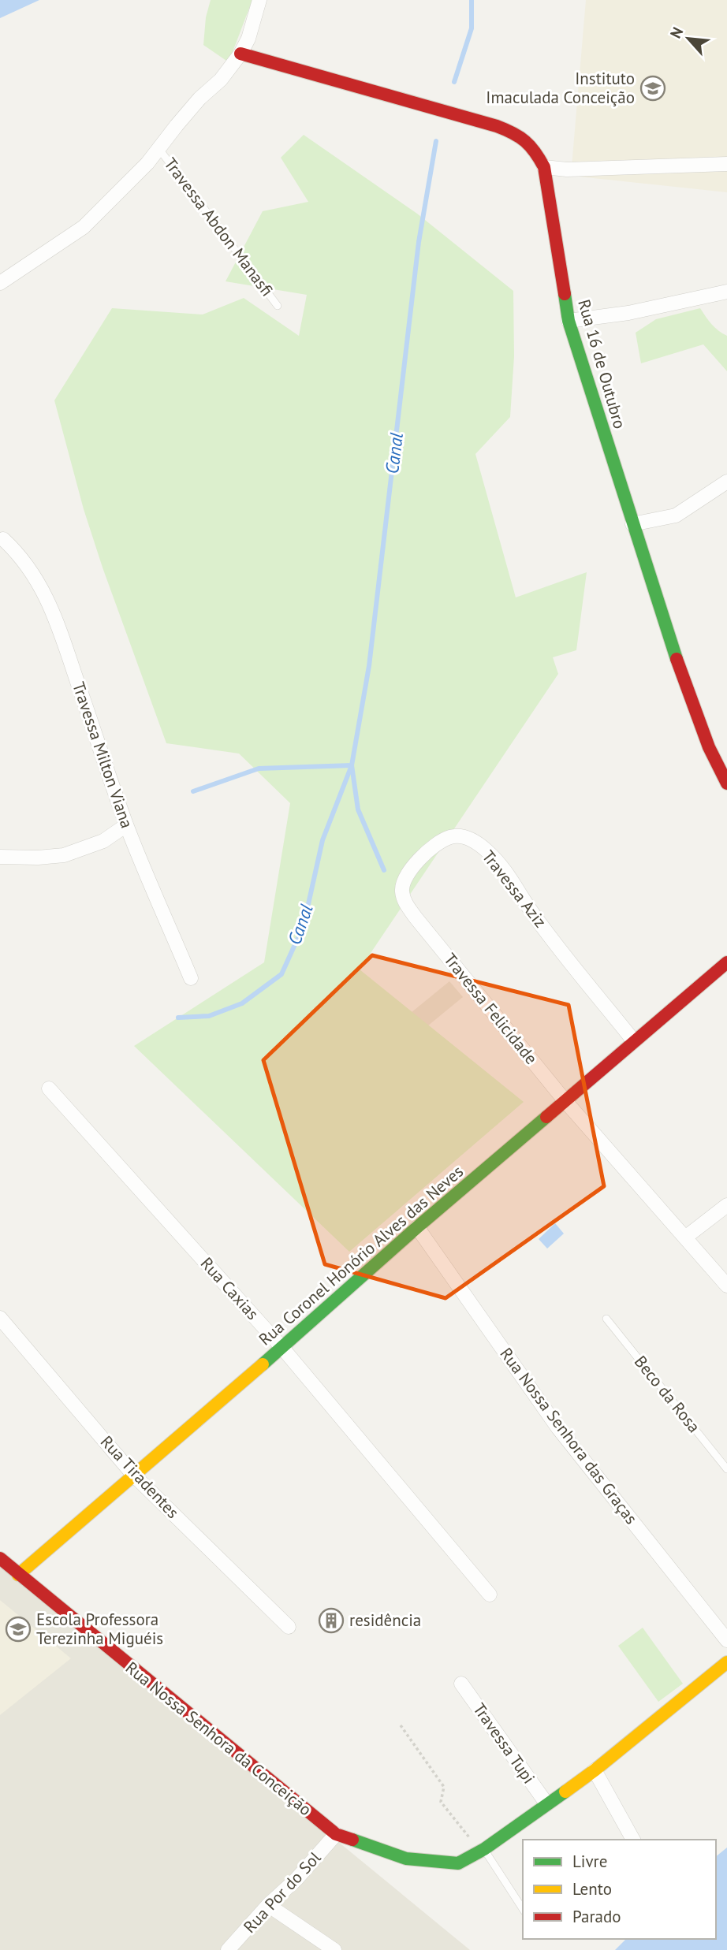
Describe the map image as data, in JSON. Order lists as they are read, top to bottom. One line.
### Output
{"streets":{"street":["Rua 16 de Outubro","Travessa Milton Viana","Travessa Aziz","Travessa Felicidade","Rua Coronel Honório Alves das Neves","Rua Caxias","Rua Nossa Senhora das Graças","Rua Tiradentes","Rua Nossa Senhora da Conceição","Travessa Tupi","Rua Por do Sol"],"lane":["Travessa Abdon Manasfi","Beco da Rosa"]},"crossings":[["Travessa Aziz","Travessa Felicidade"],["Travessa Aziz","Rua Coronel Honório Alves das Neves"],["Travessa Felicidade","Rua Coronel Honório Alves das Neves"],["Rua Coronel Honório Alves das Neves","Rua Caxias"],["Rua Coronel Honório Alves das Neves","Rua Nossa Senhora das Graças"],["Rua Coronel Honório Alves das Neves","Rua Tiradentes"],["Rua Coronel Honório Alves das Neves","Rua Nossa Senhora da Conceição"],["Rua Nossa Senhora da Conceição","Travessa Tupi"],["Rua Nossa Senhora da Conceição","Rua Por do Sol"]],"water":["Canal"],"places":{"school or university":["Instituto Imaculada Conceição","Escola Professora Terezinha Miguéis"],"building":["residência"]},"legend":["Livre","Lento","Parado"],"north":"top left"}
